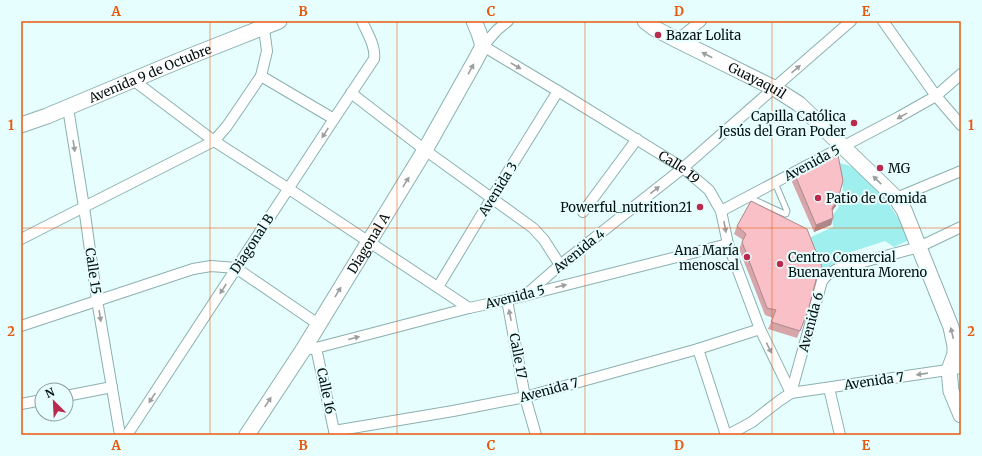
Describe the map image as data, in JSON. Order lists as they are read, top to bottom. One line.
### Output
{"streets":{"street":["Avenida 9 de Octubre","Guayaquil","Avenida 5","Calle 19","Avenida 3","Diagonal A","Diagonal B","Avenida 4","Calle 15","Avenida 6","Calle 17","Avenida 7","Calle 16"]},"crossings":[["Avenida 9 de Octubre","Calle 15"],["Guayaquil","Avenida 5"],["Guayaquil","Avenida 4"],["Guayaquil","Avenida 6"],["Guayaquil","Avenida 7"],["Avenida 5","Calle 19"],["Avenida 5","Diagonal A"],["Avenida 5","Avenida 4"],["Avenida 5","Calle 17"],["Avenida 5","Calle 16"],["Calle 19","Avenida 3"],["Calle 19","Diagonal A"],["Calle 19","Avenida 4"],["Calle 19","Avenida 6"],["Calle 19","Avenida 7"],["Diagonal A","Calle 16"],["Avenida 6","Avenida 7"],["Calle 17","Avenida 7"],["Avenida 7","Calle 16"]],"one_way":["Guayaquil","Diagonal A","Diagonal B","Calle 15","Calle 17"],"places":["Bazar Lolita","Capilla Católica Jesús del Gran Poder","MG","Patio de Comida","Powerful_nutrition21","Ana María menoscal","Centro Comercial Buenaventura Moreno"],"north":"top left","grid":{"columns":["A","B","C","D","E"],"rows":["1","2"]}}
